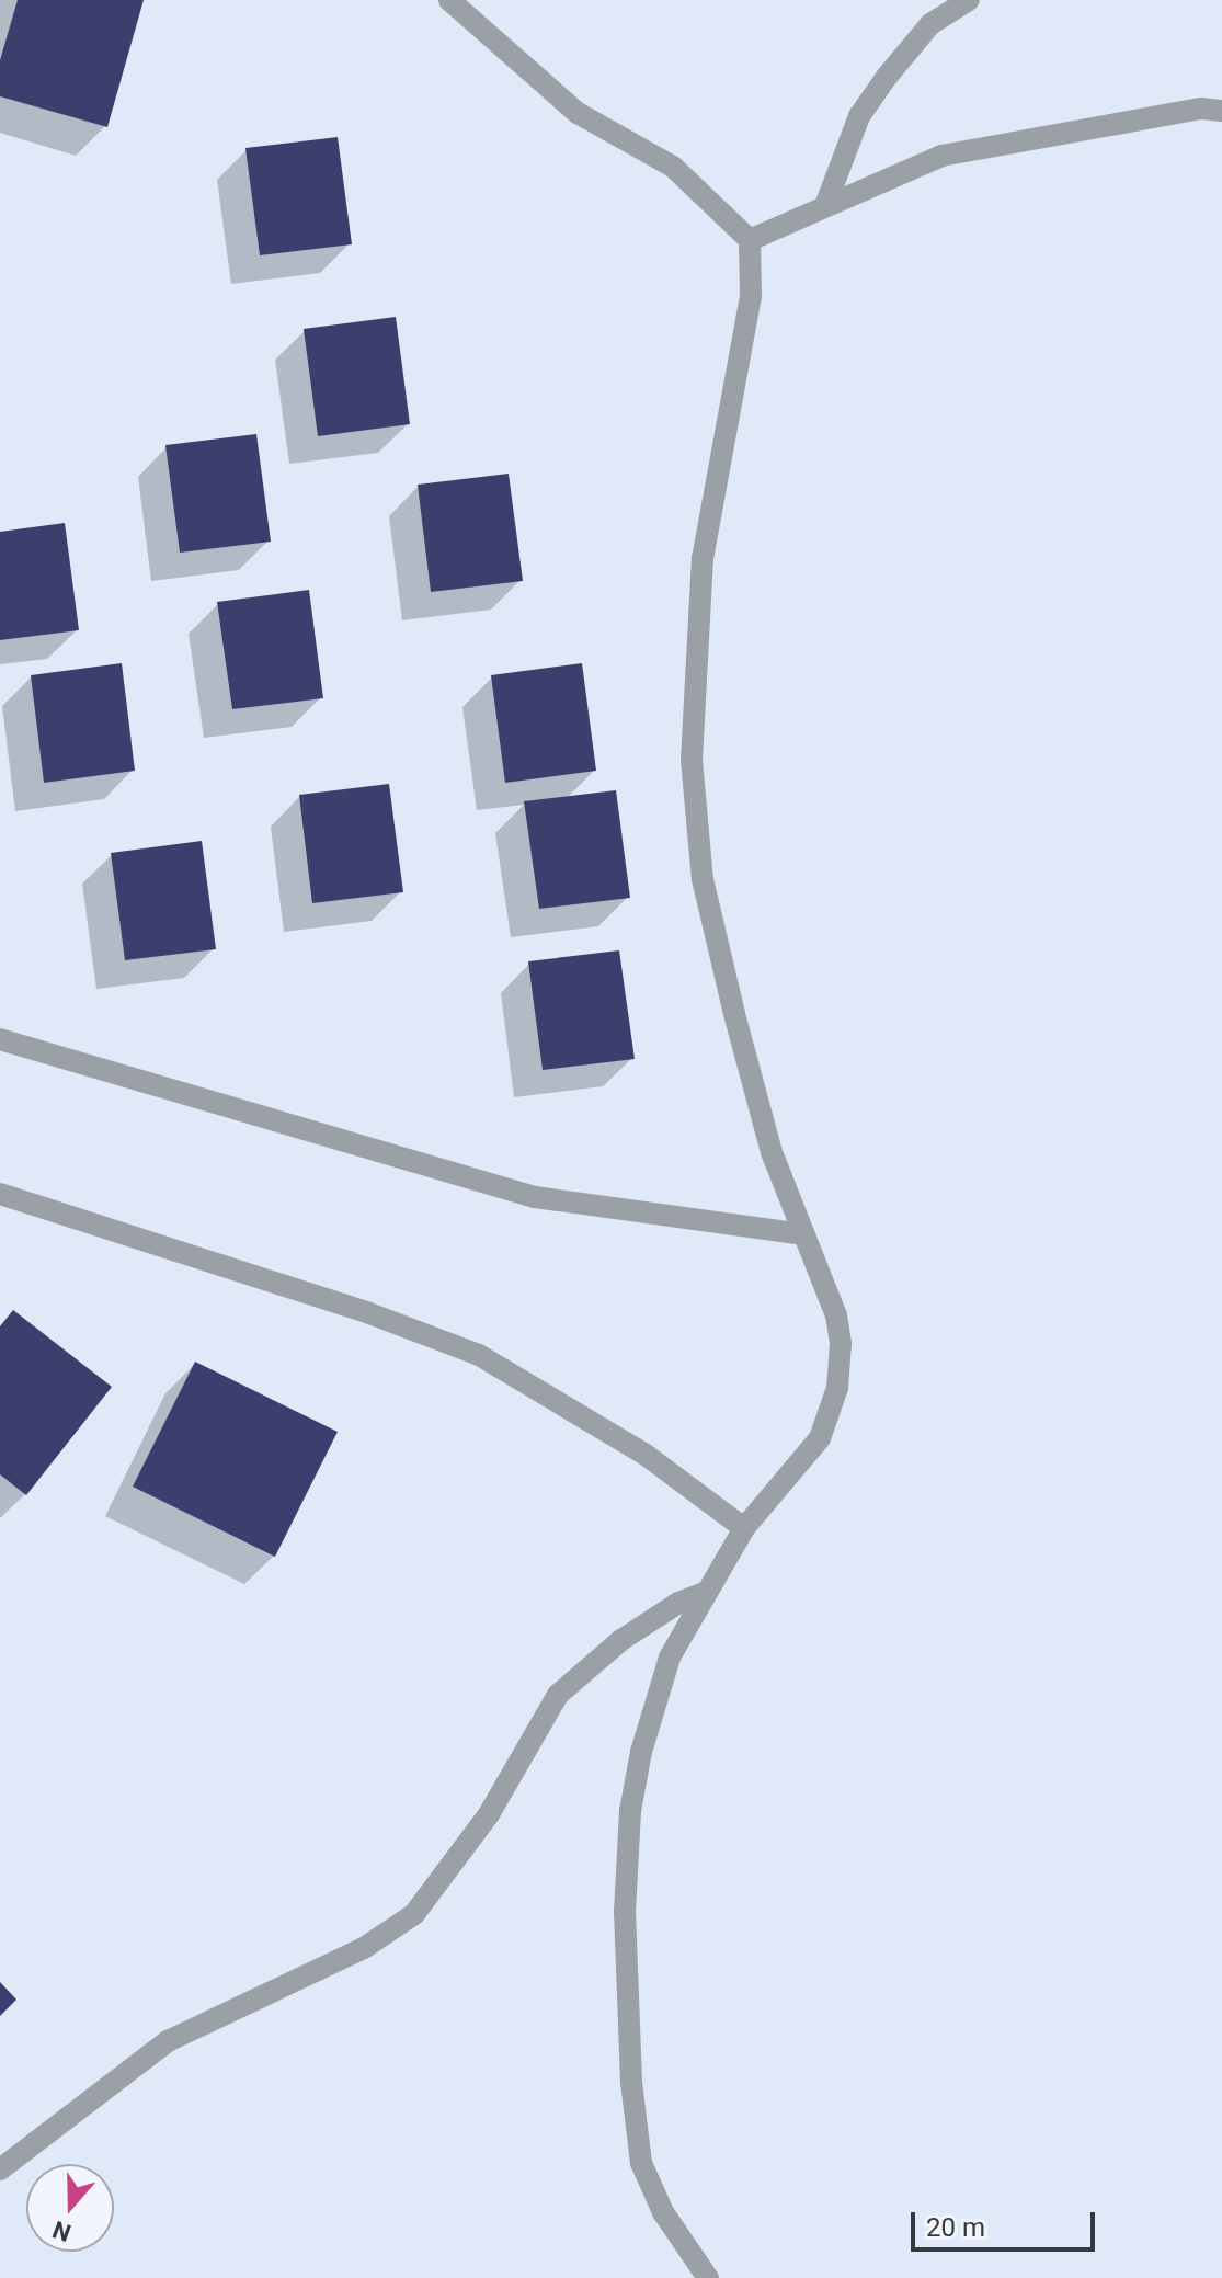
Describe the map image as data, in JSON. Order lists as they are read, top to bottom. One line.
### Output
{"scale_bar":"20 m","north":"bottom"}
